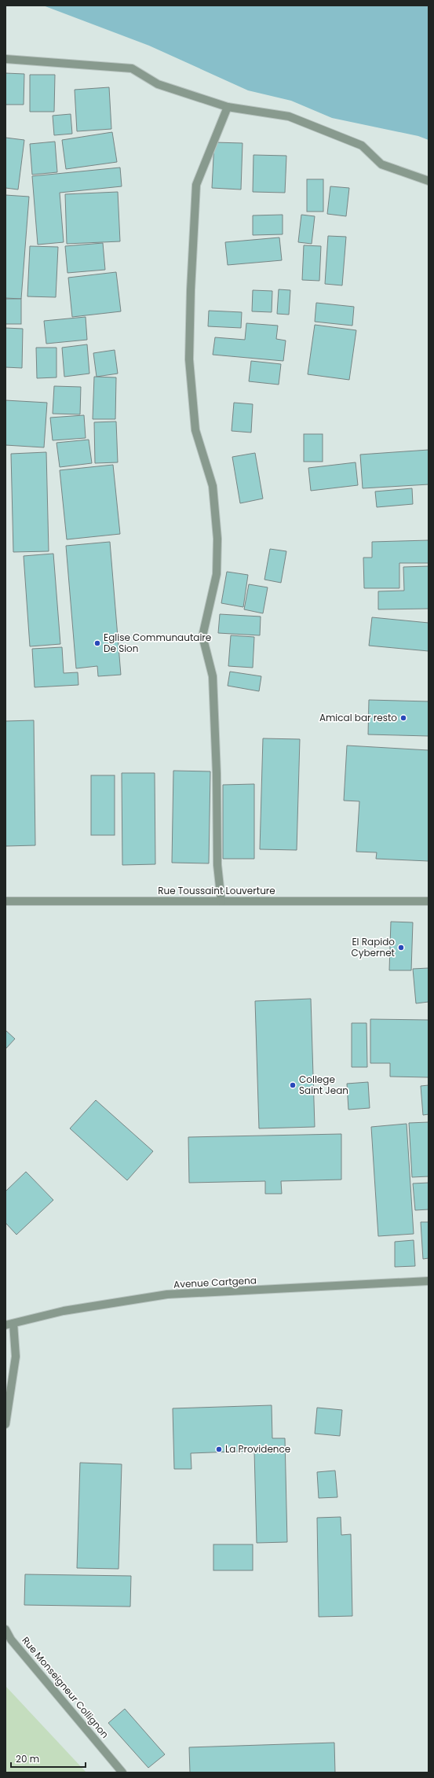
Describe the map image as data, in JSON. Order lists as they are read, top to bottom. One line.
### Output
{"streets":{"street":["Rue Toussaint Louverture","Avenue Cartgena","Rue Monseigneur Collignon"]},"places":["Eglise Communautaire De Sion","Amical bar resto","El Rapido Cybernet","College Saint Jean","La Providence"],"scale_bar":"20 m"}
